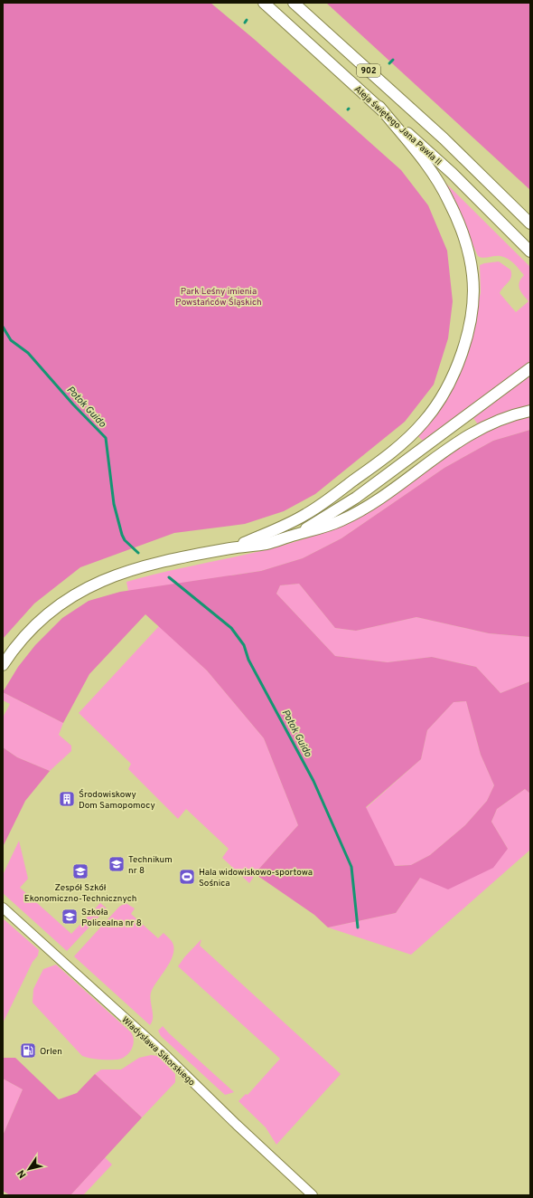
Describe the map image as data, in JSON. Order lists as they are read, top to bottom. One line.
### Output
{"streets":{"main road":["902","Aleja świętego Jana Pawła II"],"street":["Władysława Sikorskiego"]},"water":["Potok Guido"],"parks":["Park Leśny imienia Powstańców Śląskich"],"places":{"building":["Środowiskowy Dom Samopomocy"],"school or university":["Technikum nr 8","Zespół Szkół Ekonomiczno-Technicznych","Szkoła Policealna nr 8"],"sports":["Hala widowiskowo-sportowa Sośnica"],"fuel station":["Orlen"]},"north":"bottom left"}
